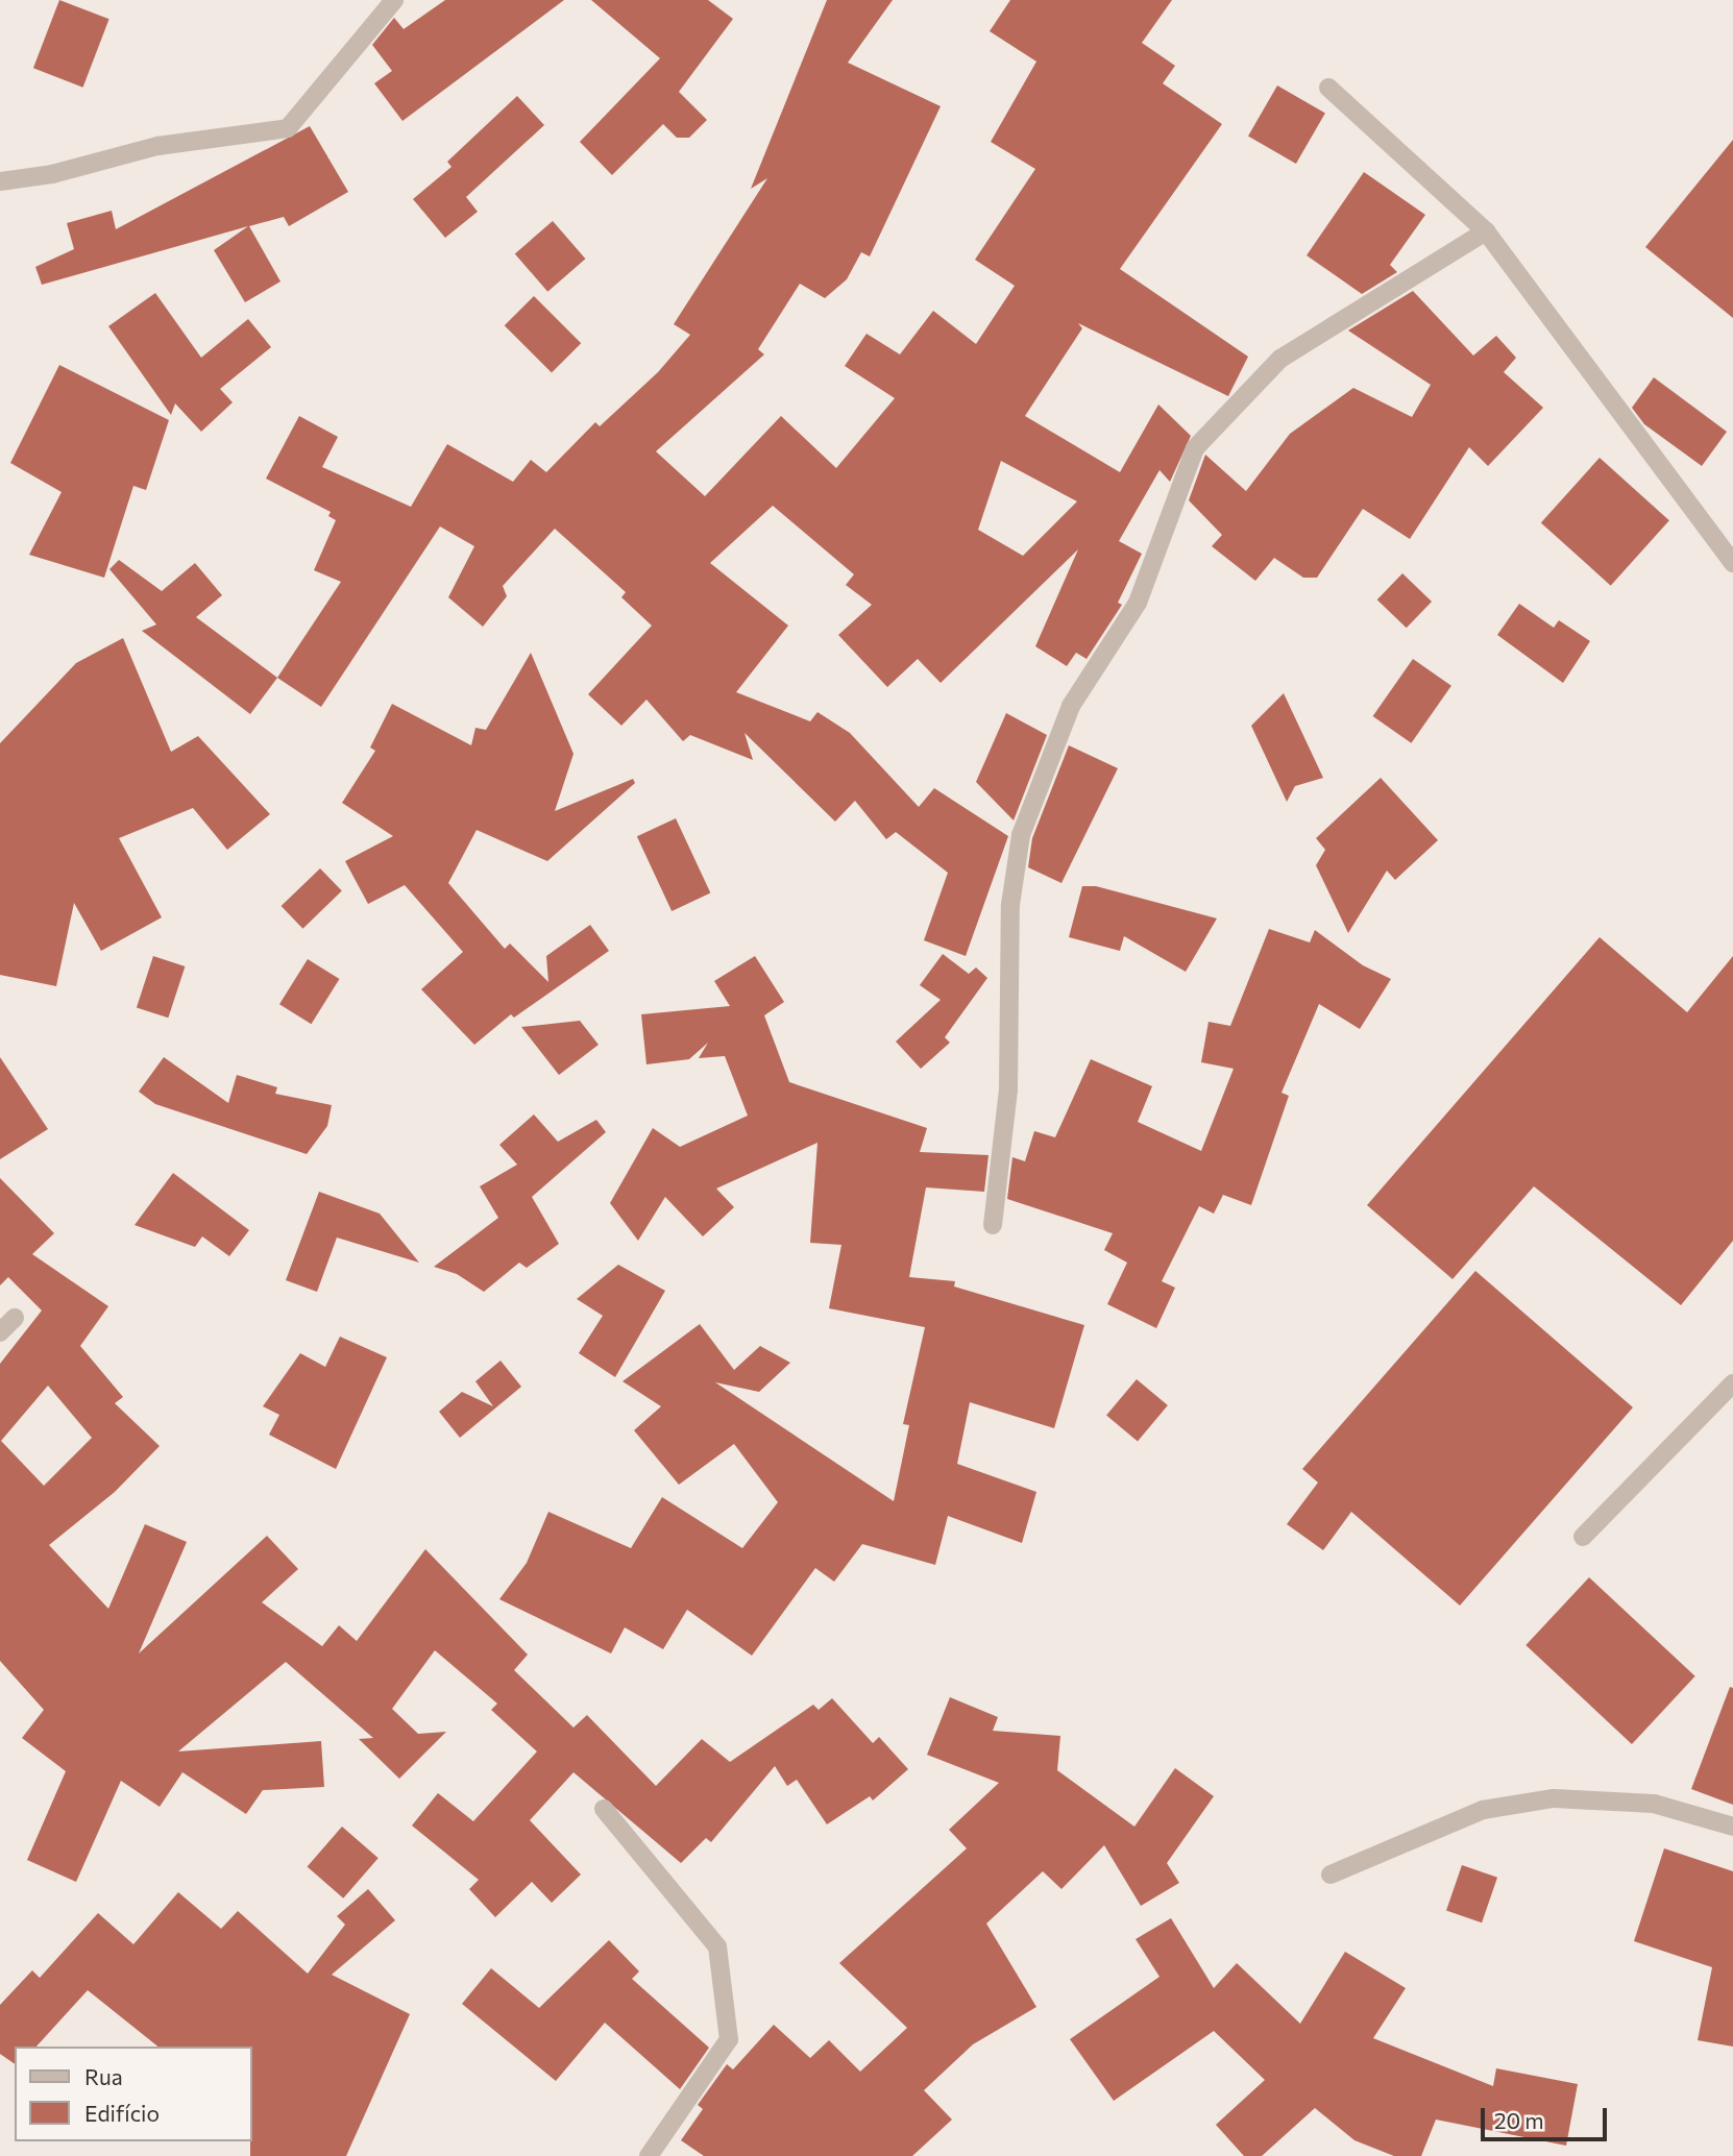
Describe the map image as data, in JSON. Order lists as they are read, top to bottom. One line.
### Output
{"legend":["Rua","Edifício"],"scale_bar":"20 m"}
